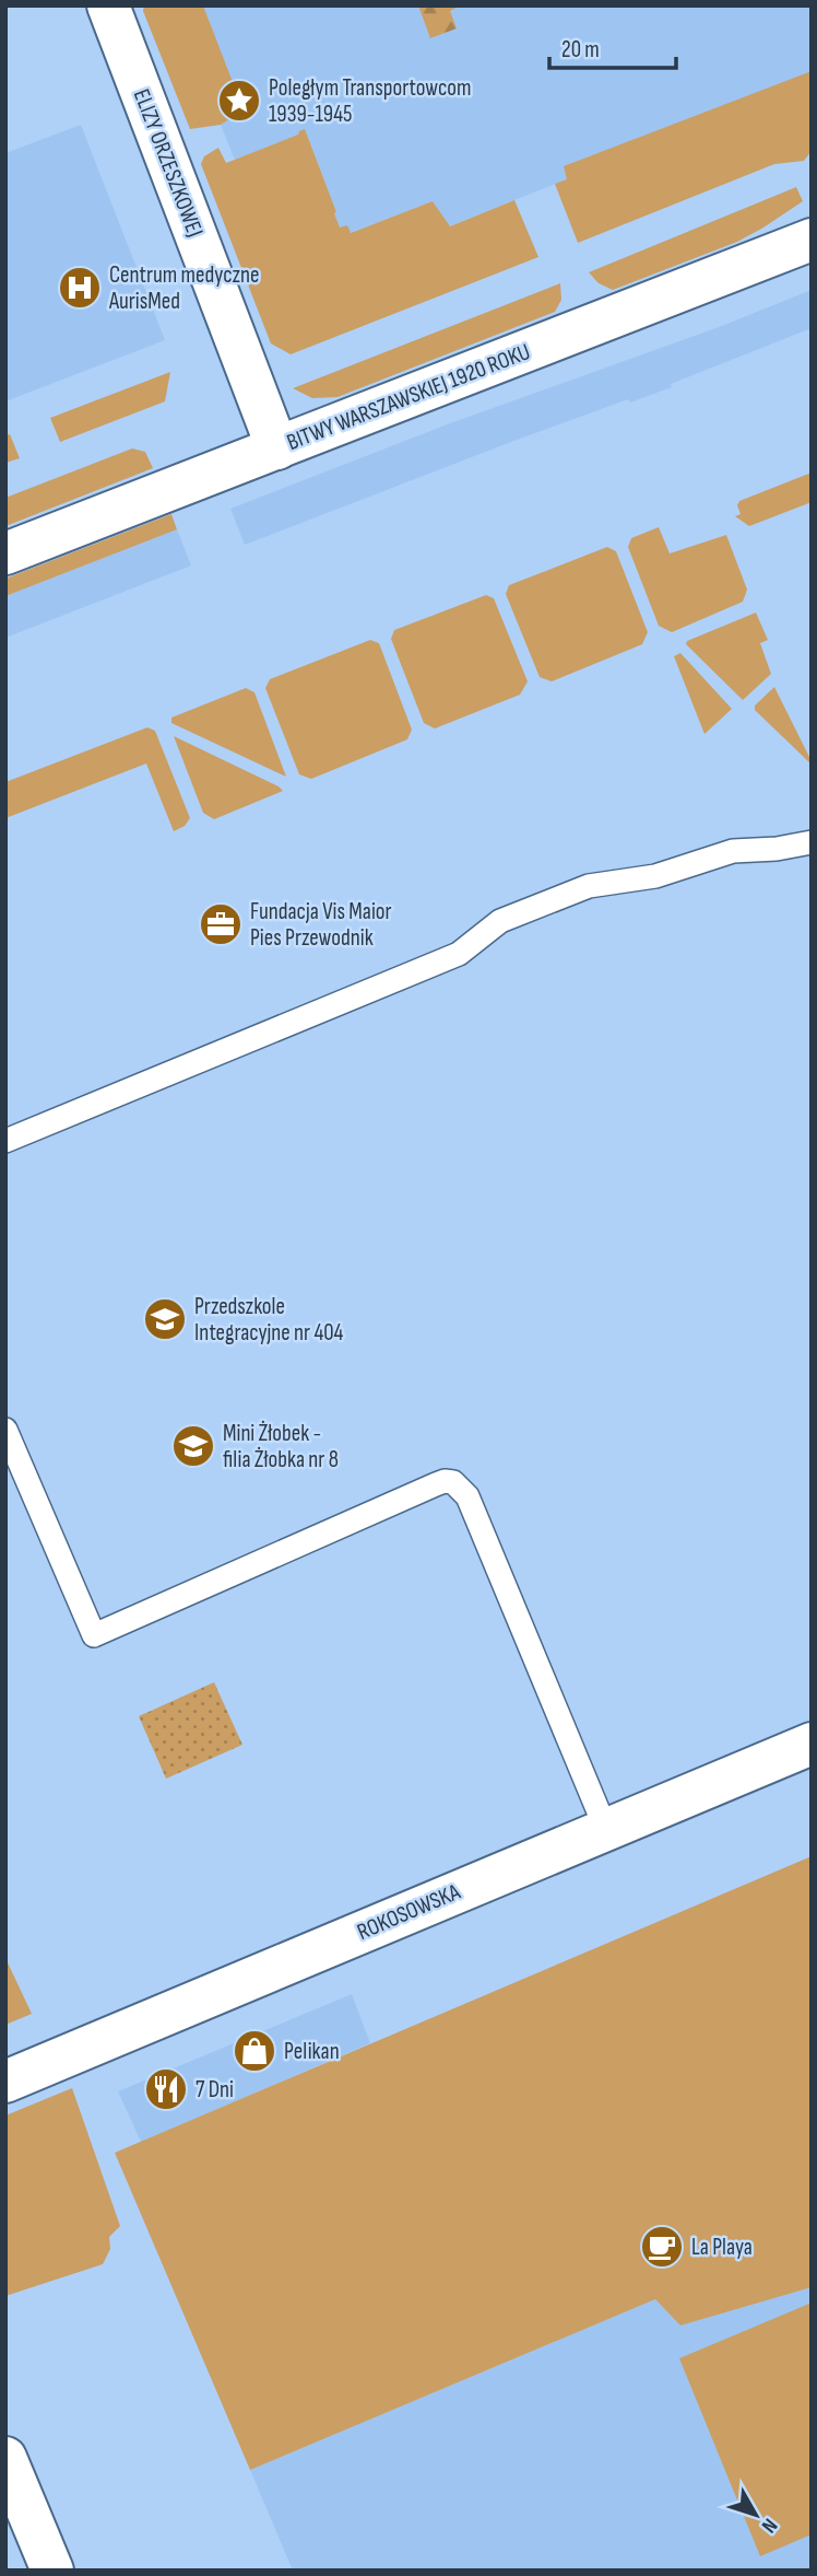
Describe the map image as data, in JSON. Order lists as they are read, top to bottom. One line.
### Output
{"streets":{"street":["ELIZY ORZESZKOWEJ","BITWY WARSZAWSKIEJ 1920 ROKU","ROKOSOWSKA"]},"crossings":[["ELIZY ORZESZKOWEJ","BITWY WARSZAWSKIEJ 1920 ROKU"]],"places":{"place":["Poległym Transportowcom 1939-1945"],"hospital":["Centrum medyczne AurisMed"],"office":["Fundacja Vis Maior Pies Przewodnik"],"school or university":["Przedszkole Integracyjne nr 404","Mini Żłobek - filia Żłobka nr 8"],"shop":["Pelikan"],"restaurant":["7 Dni"],"cafe":["La Playa"]},"scale_bar":"20 m","north":"bottom right"}
